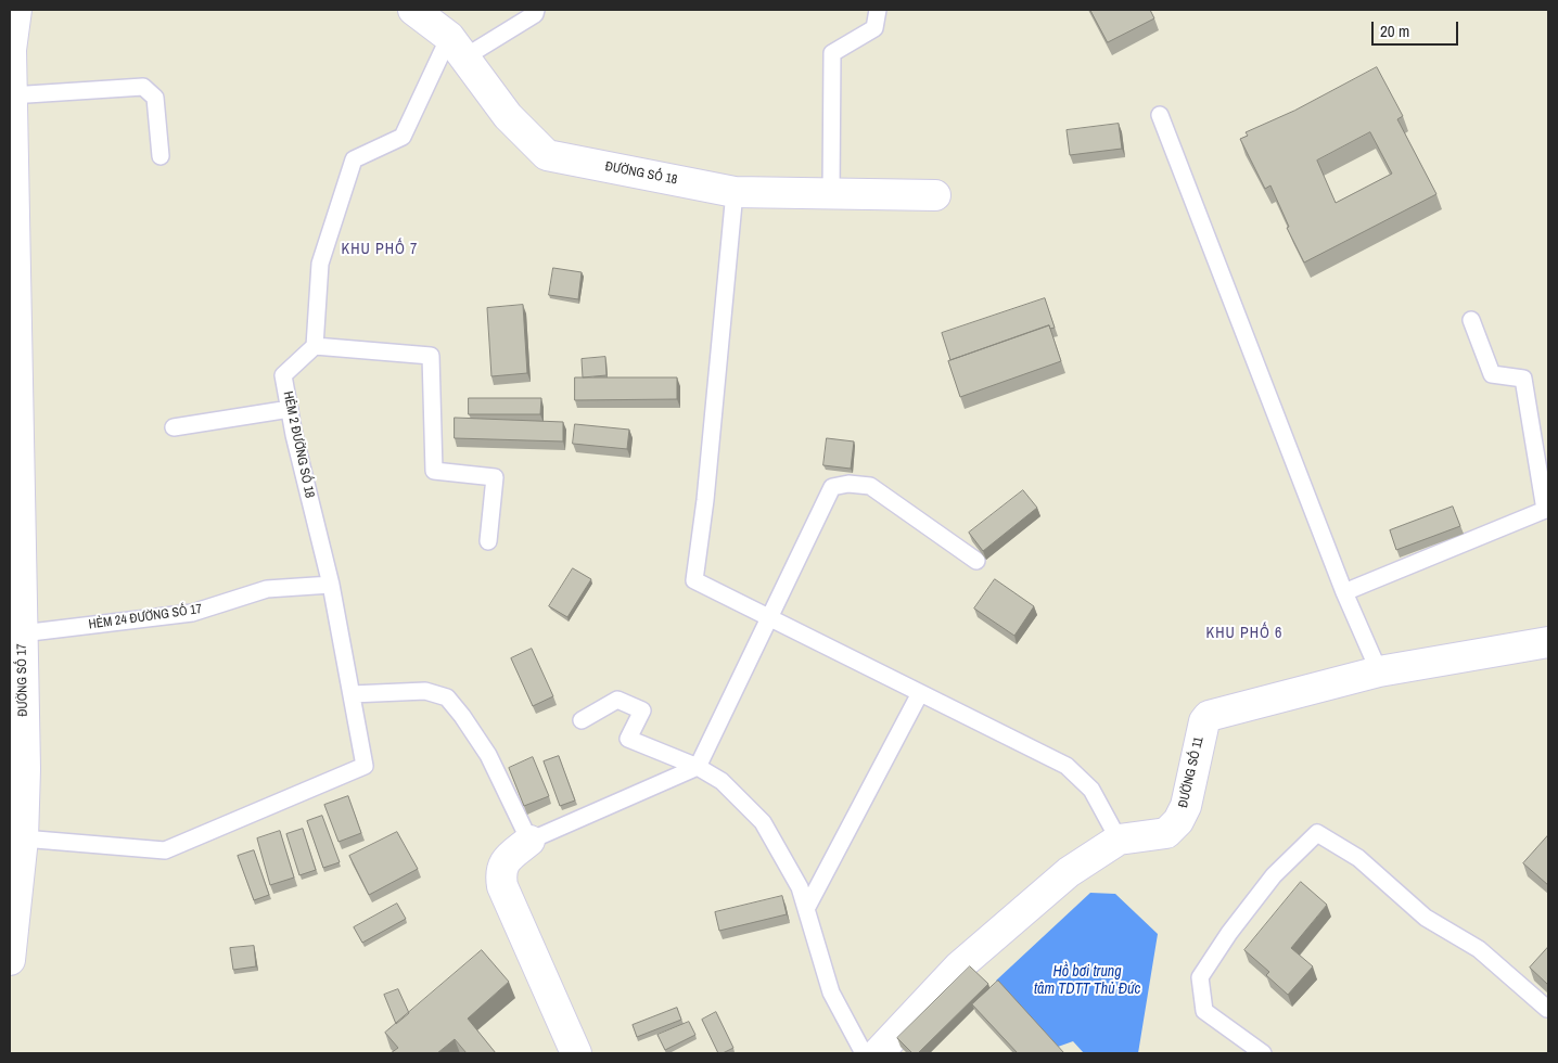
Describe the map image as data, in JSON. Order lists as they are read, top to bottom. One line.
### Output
{"streets":{"street":["ĐƯỜNG SỐ 18","ĐƯỜNG SỐ 17","ĐƯỜNG SỐ 11"],"lane":["HẺM 2 ĐƯỜNG SỐ 18","HẺM 24 ĐƯỜNG SỐ 17"]},"crossings":[["HẺM 2 ĐƯỜNG SỐ 18","HẺM 24 ĐƯỜNG SỐ 17"],["HẺM 2 ĐƯỜNG SỐ 18","ĐƯỜNG SỐ 17"],["HẺM 24 ĐƯỜNG SỐ 17","ĐƯỜNG SỐ 17"]],"districts":["KHU PHỐ 7","KHU PHỐ 6"],"water":["Hồ bơi trung tâm TDTT Thủ Đức"],"scale_bar":"20 m"}
